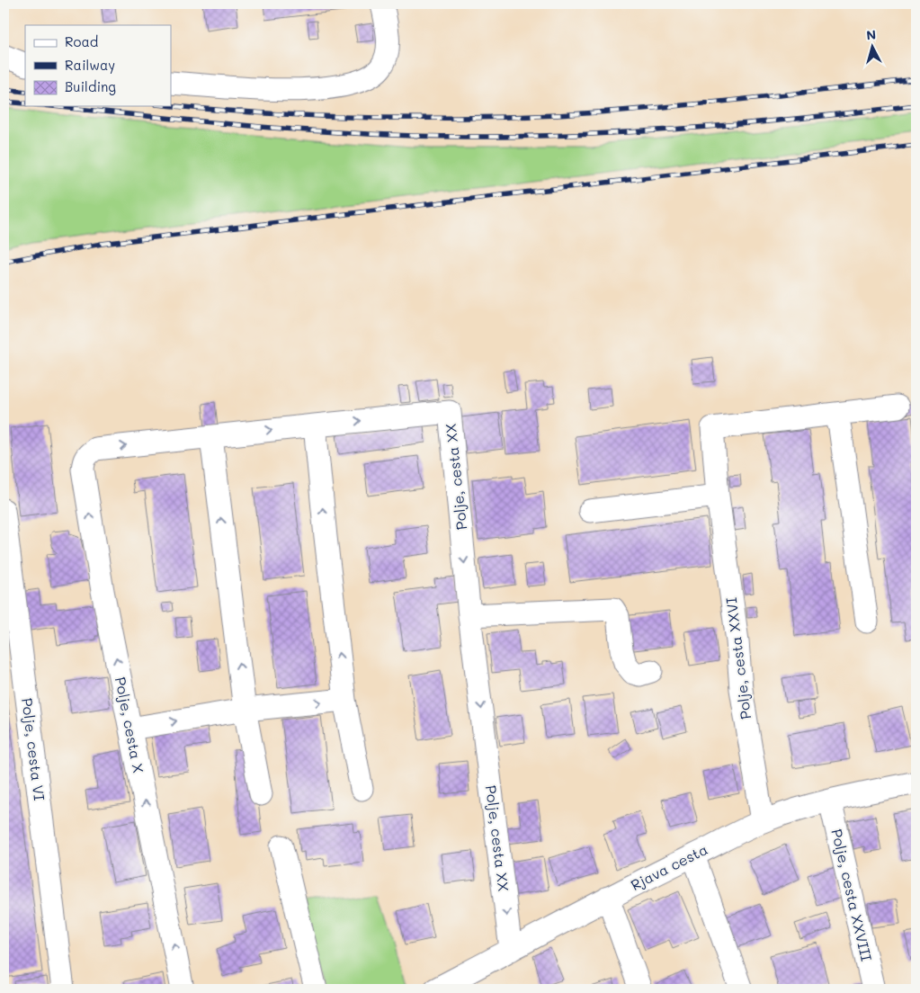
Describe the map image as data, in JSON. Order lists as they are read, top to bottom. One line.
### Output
{"streets":{"street":["Polje, cesta XX","Polje, cesta XXVI","Polje, cesta X","Polje, cesta VI","Rjava cesta","Polje, cesta XXVIII"]},"crossings":[["Polje, cesta XX","Rjava cesta"],["Polje, cesta XXVI","Rjava cesta"],["Rjava cesta","Polje, cesta XXVIII"]],"legend":["Road","Railway","Building"],"north":"top"}
